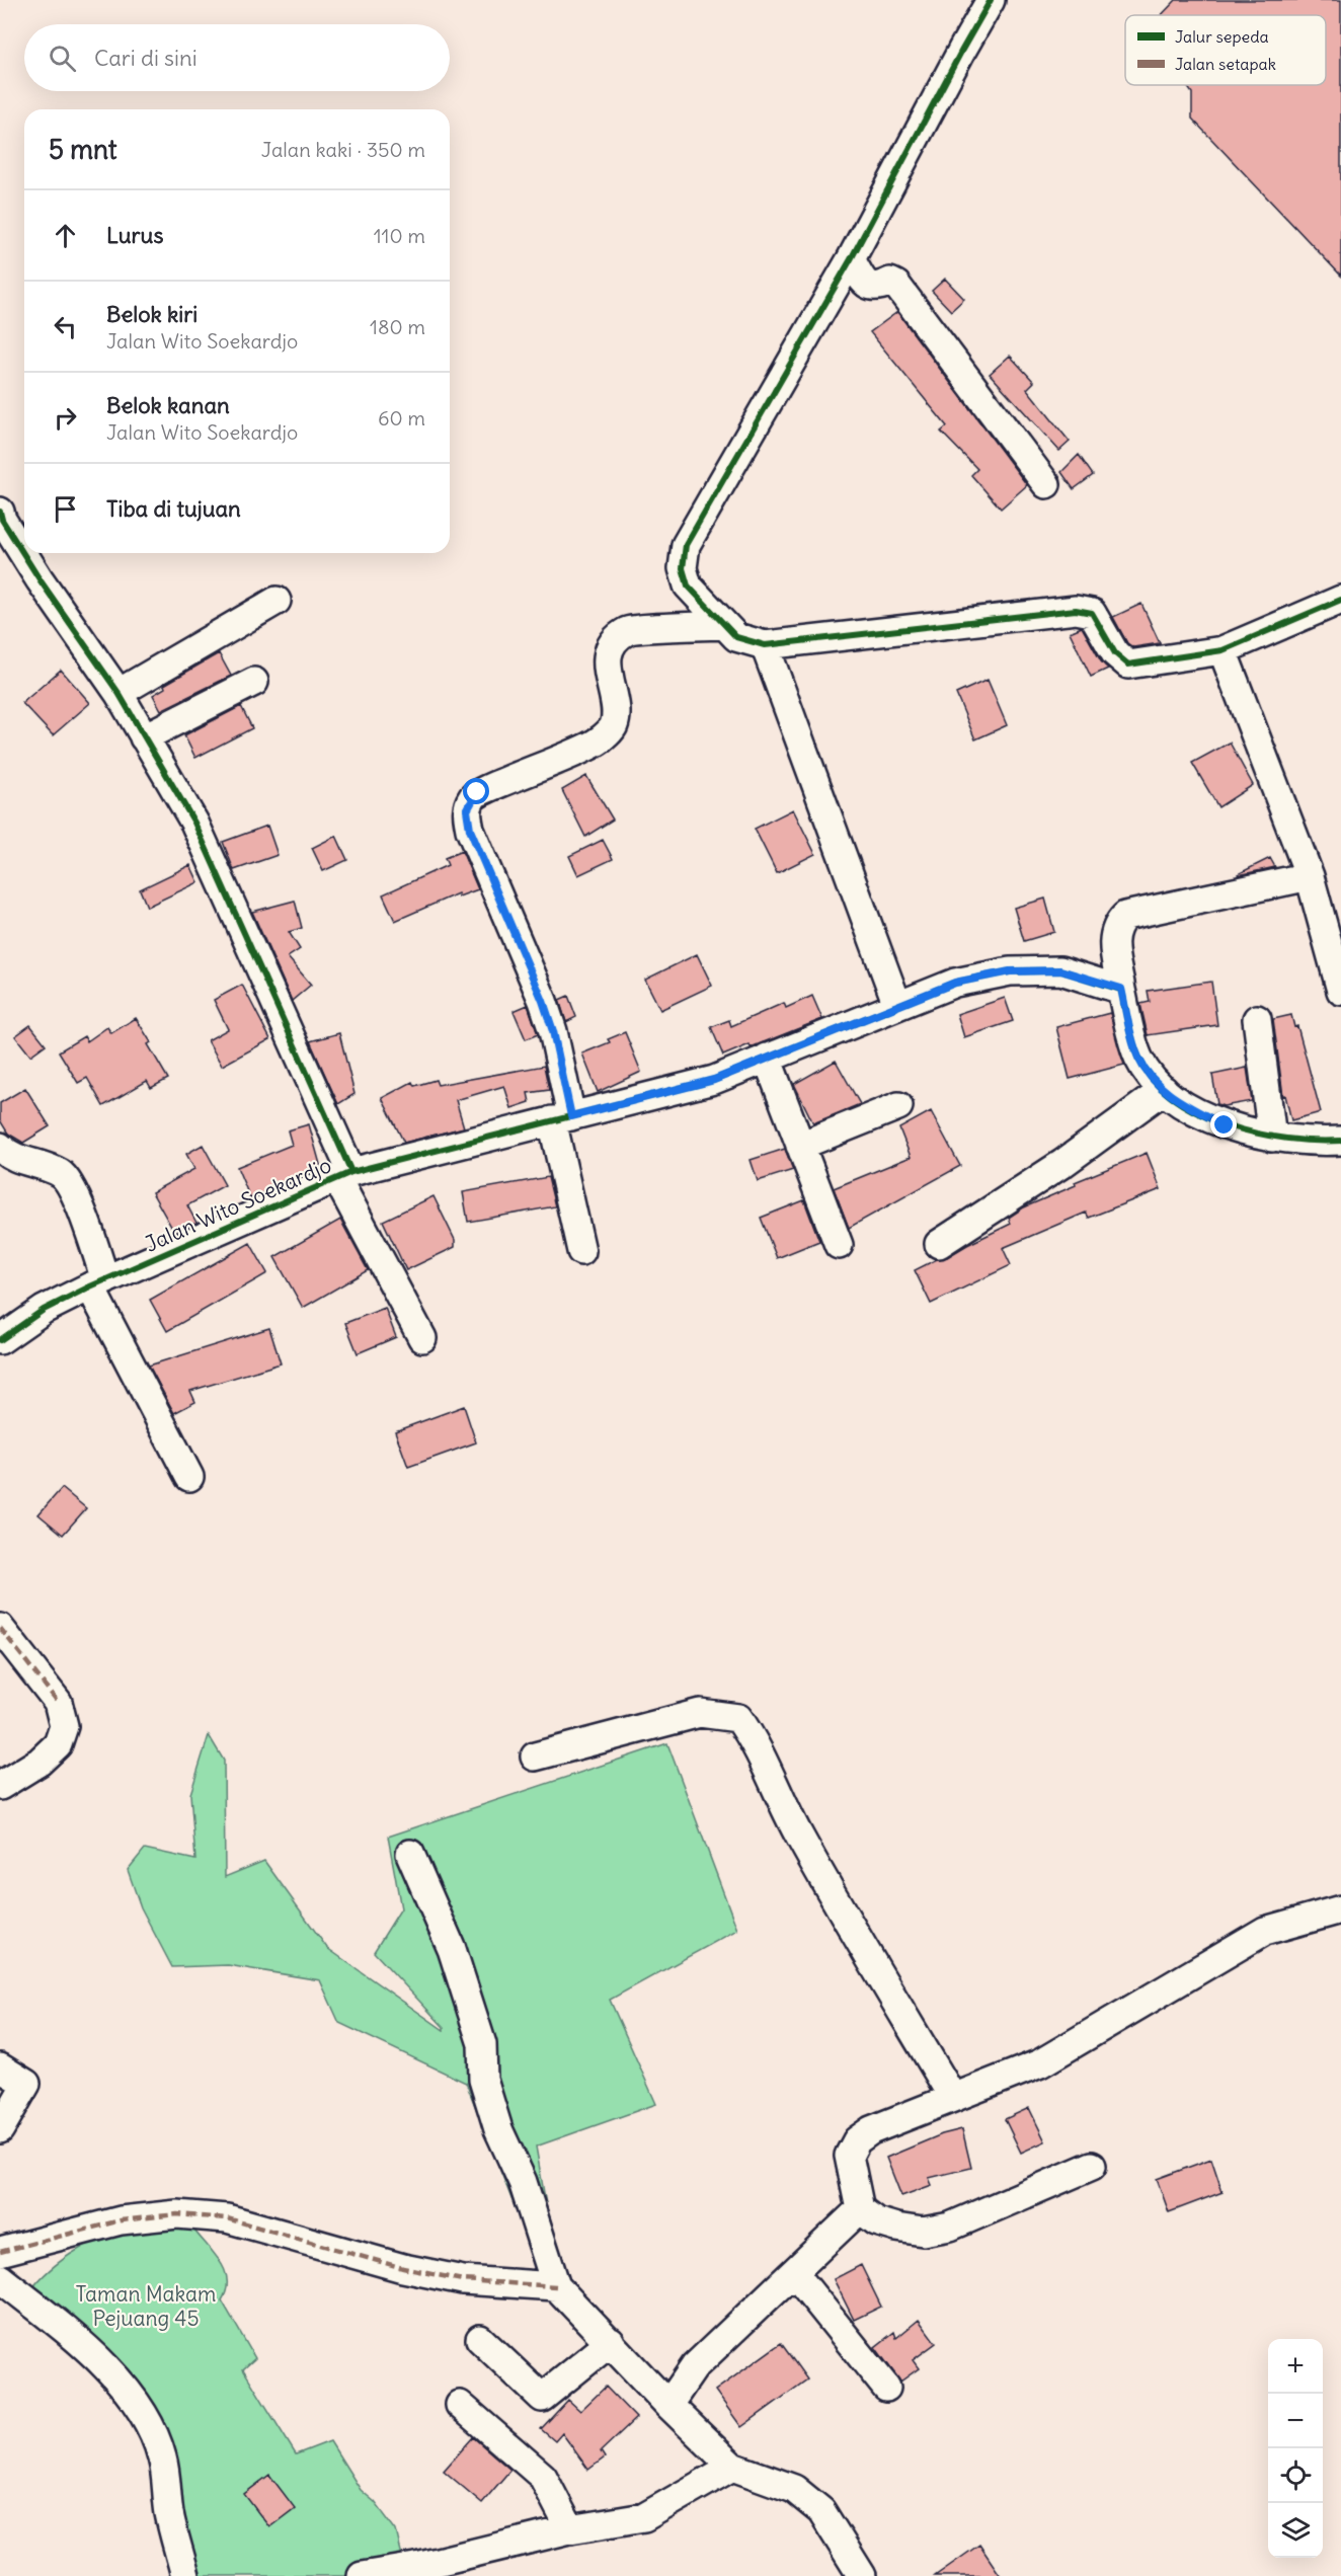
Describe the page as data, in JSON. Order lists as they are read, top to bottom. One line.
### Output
{"streets":{"street":["Jalan Wito Soekardjo"]},"parks":["Taman Makam Pejuang 45"],"legend":["Jalur sepeda","Jalan setapak"],"page":{"search":"Cari di sini","heading":["5 mnt","Jalan kaki · 350 m"],"list":[["Lurus","110 m"],["Belok kiri","Jalan Wito Soekardjo","180 m"],["Belok kanan","Jalan Wito Soekardjo","60 m"],"Tiba di tujuan"],"map_buttons":["+","−"]}}
